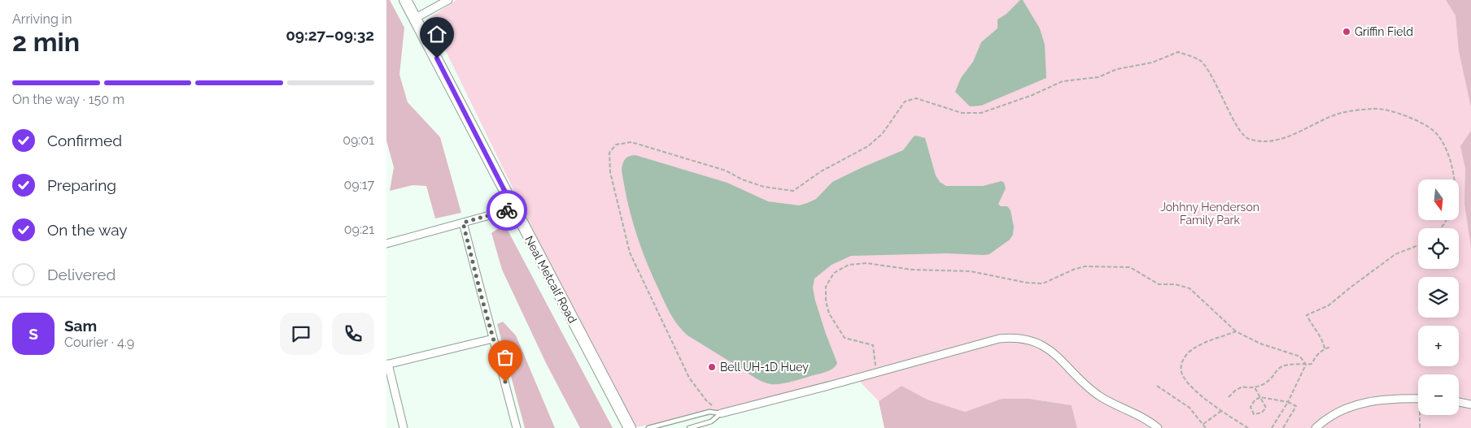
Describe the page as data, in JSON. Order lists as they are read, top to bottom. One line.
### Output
{"streets":{"main road":["Neal Metcalf Road"]},"parks":["Johhny Henderson Family Park"],"places":["Griffin Field","Bell UH-1D Huey"],"north":"bottom","page":{"heading":["2 min","Arriving in","09:27–09:32"],"panel":["Sam","Courier · 4.9"],"bar":"On the way · 150 m","list":[["Confirmed","09:01"],["Preparing","09:17"],["On the way","09:21"],"Delivered"],"map_buttons":["+","−"],"round":"S"}}
